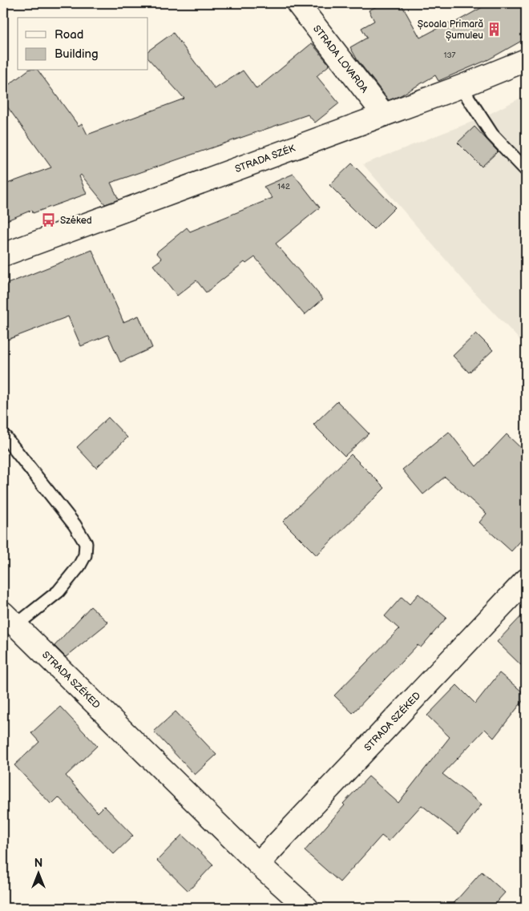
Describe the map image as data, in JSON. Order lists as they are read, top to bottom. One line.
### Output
{"streets":{"street":["STRADA LOVARDA","STRADA SZÉK","STRADA SZÉKED"]},"crossings":[["STRADA LOVARDA","STRADA SZÉK"]],"places":{"building":["Școala Primară Șumuleu"],"bus stop":["Széked"]},"house_numbers":["137","142"],"legend":["Road","Building"],"north":"top"}
